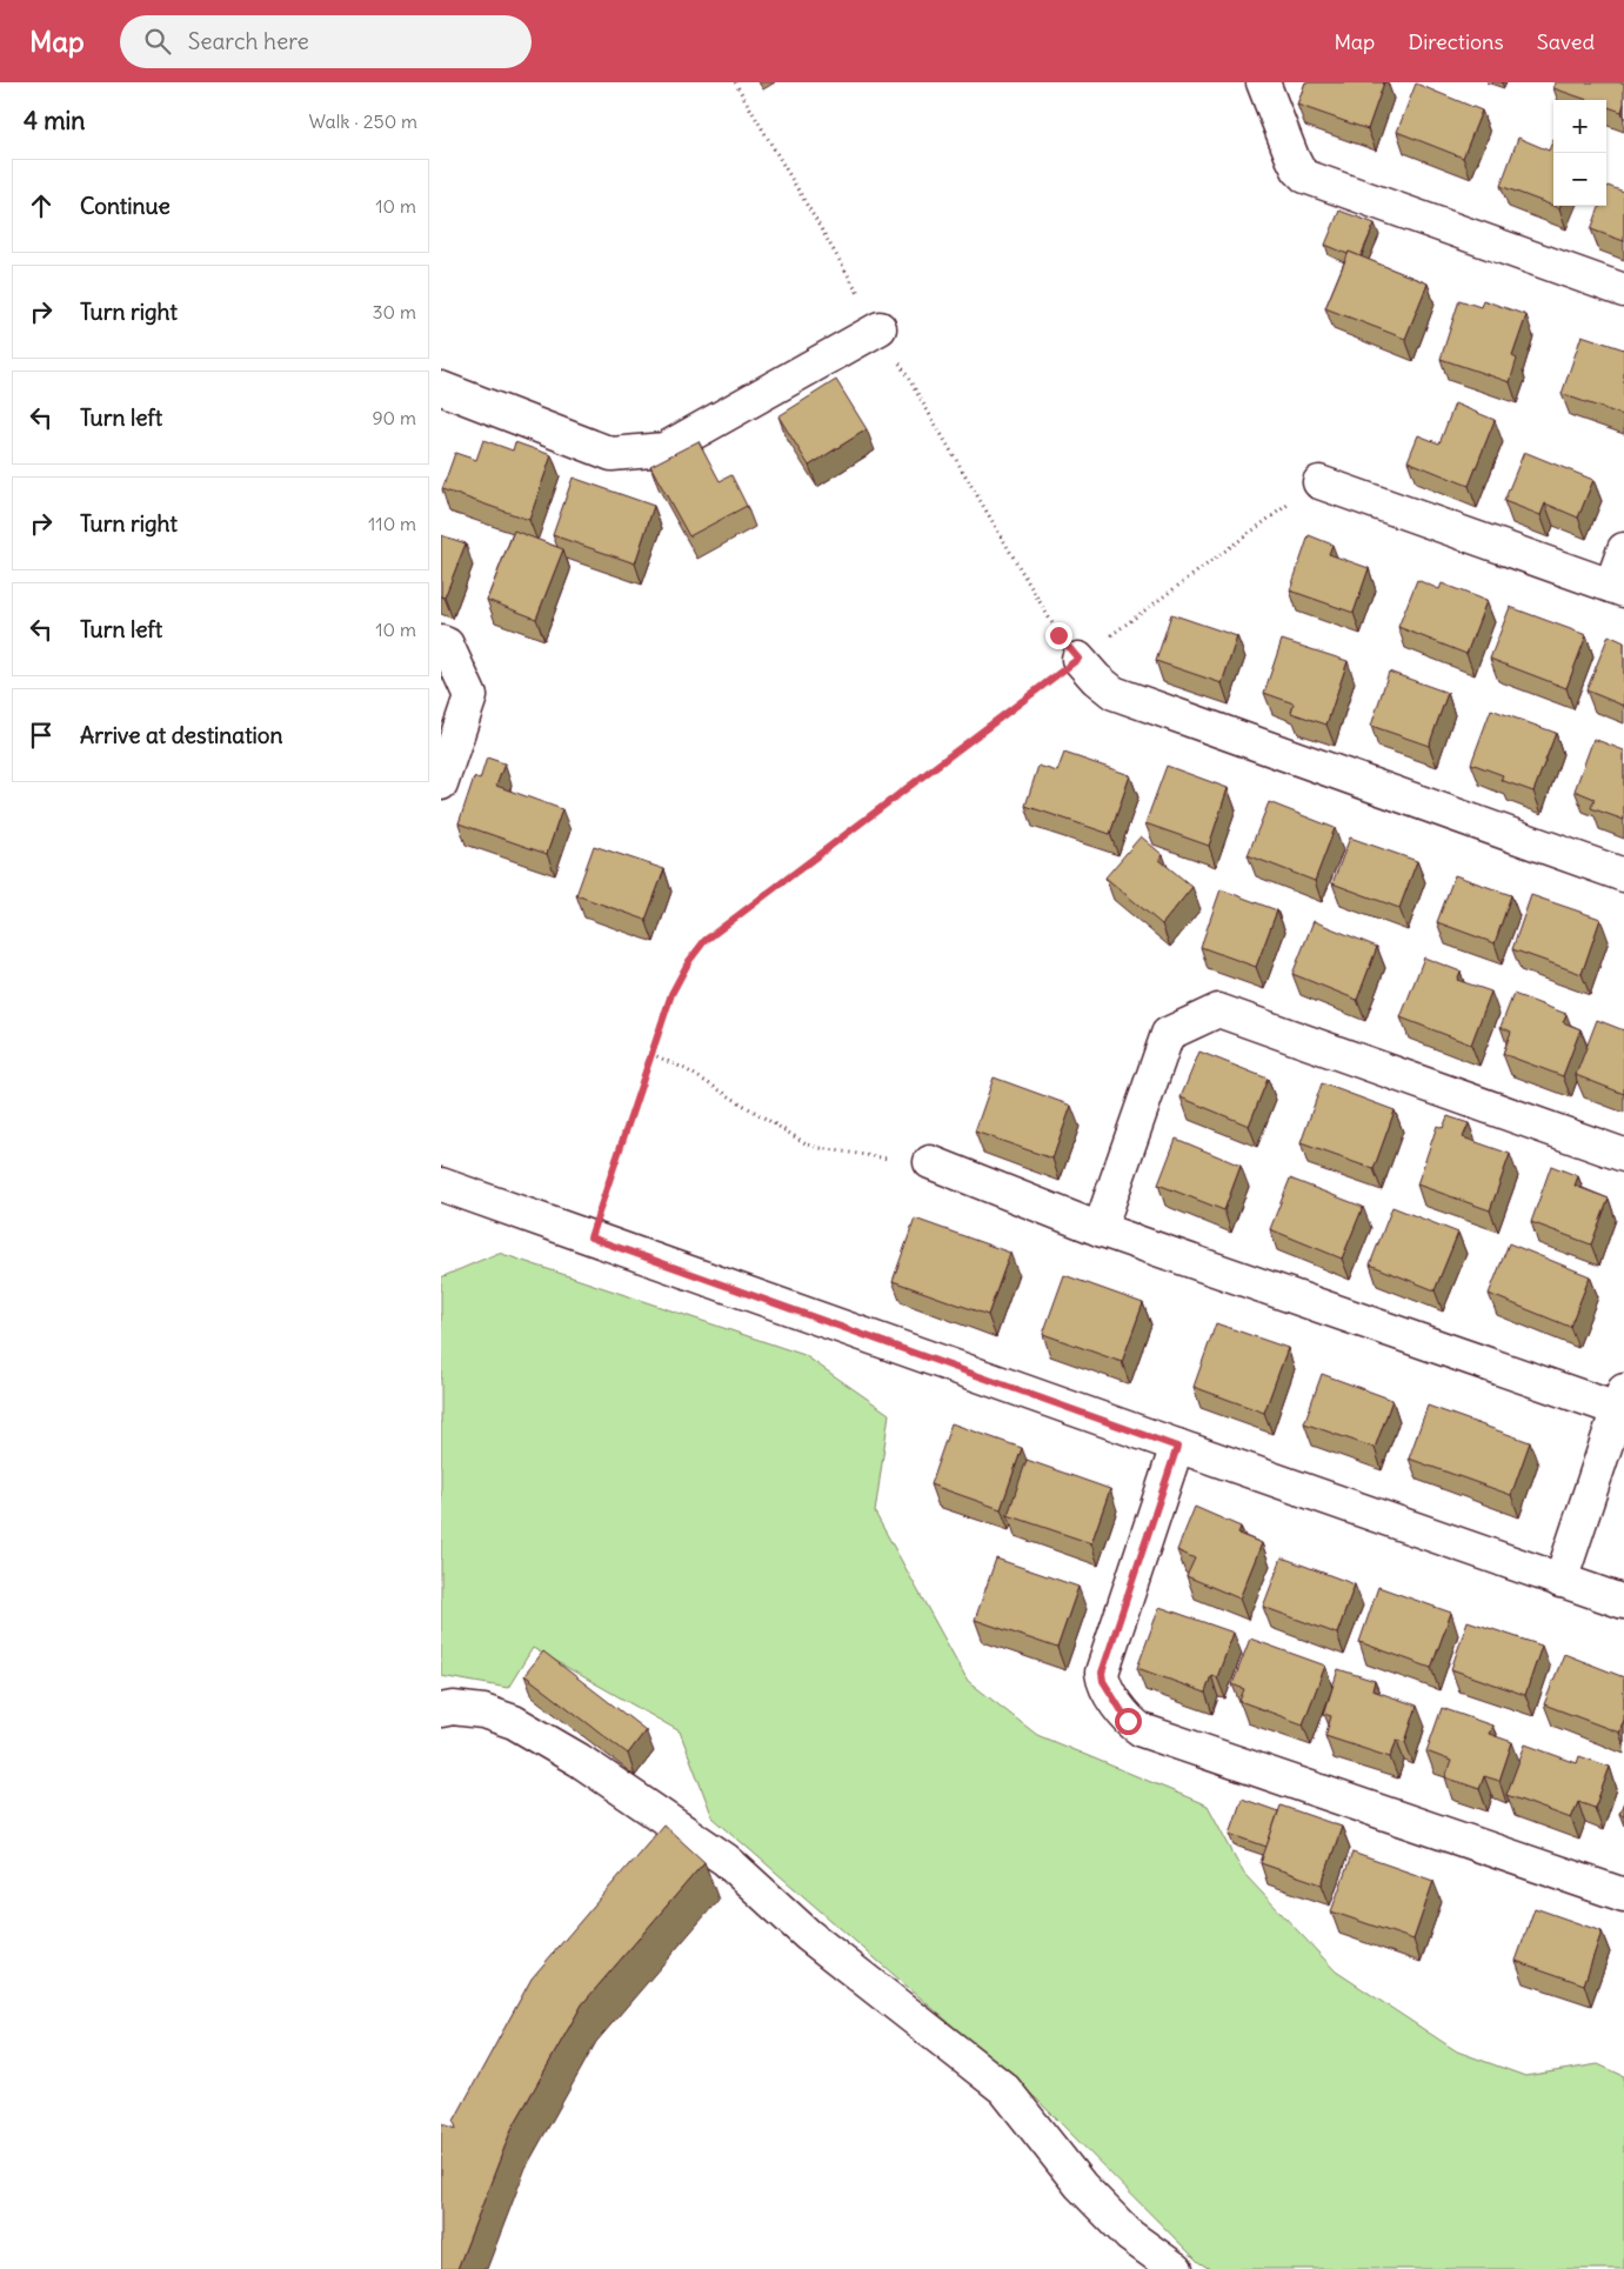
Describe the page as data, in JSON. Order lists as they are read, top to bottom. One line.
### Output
{"page":{"header":"Map","search":"Search here","nav":["Map","Directions","Saved"],"heading":["4 min","Walk · 250 m"],"map_buttons":["+","−"],"list":[["Continue","10 m"],["Turn right","30 m"],["Turn left","90 m"],["Turn right","110 m"],["Turn left","10 m"],"Arrive at destination"]}}
